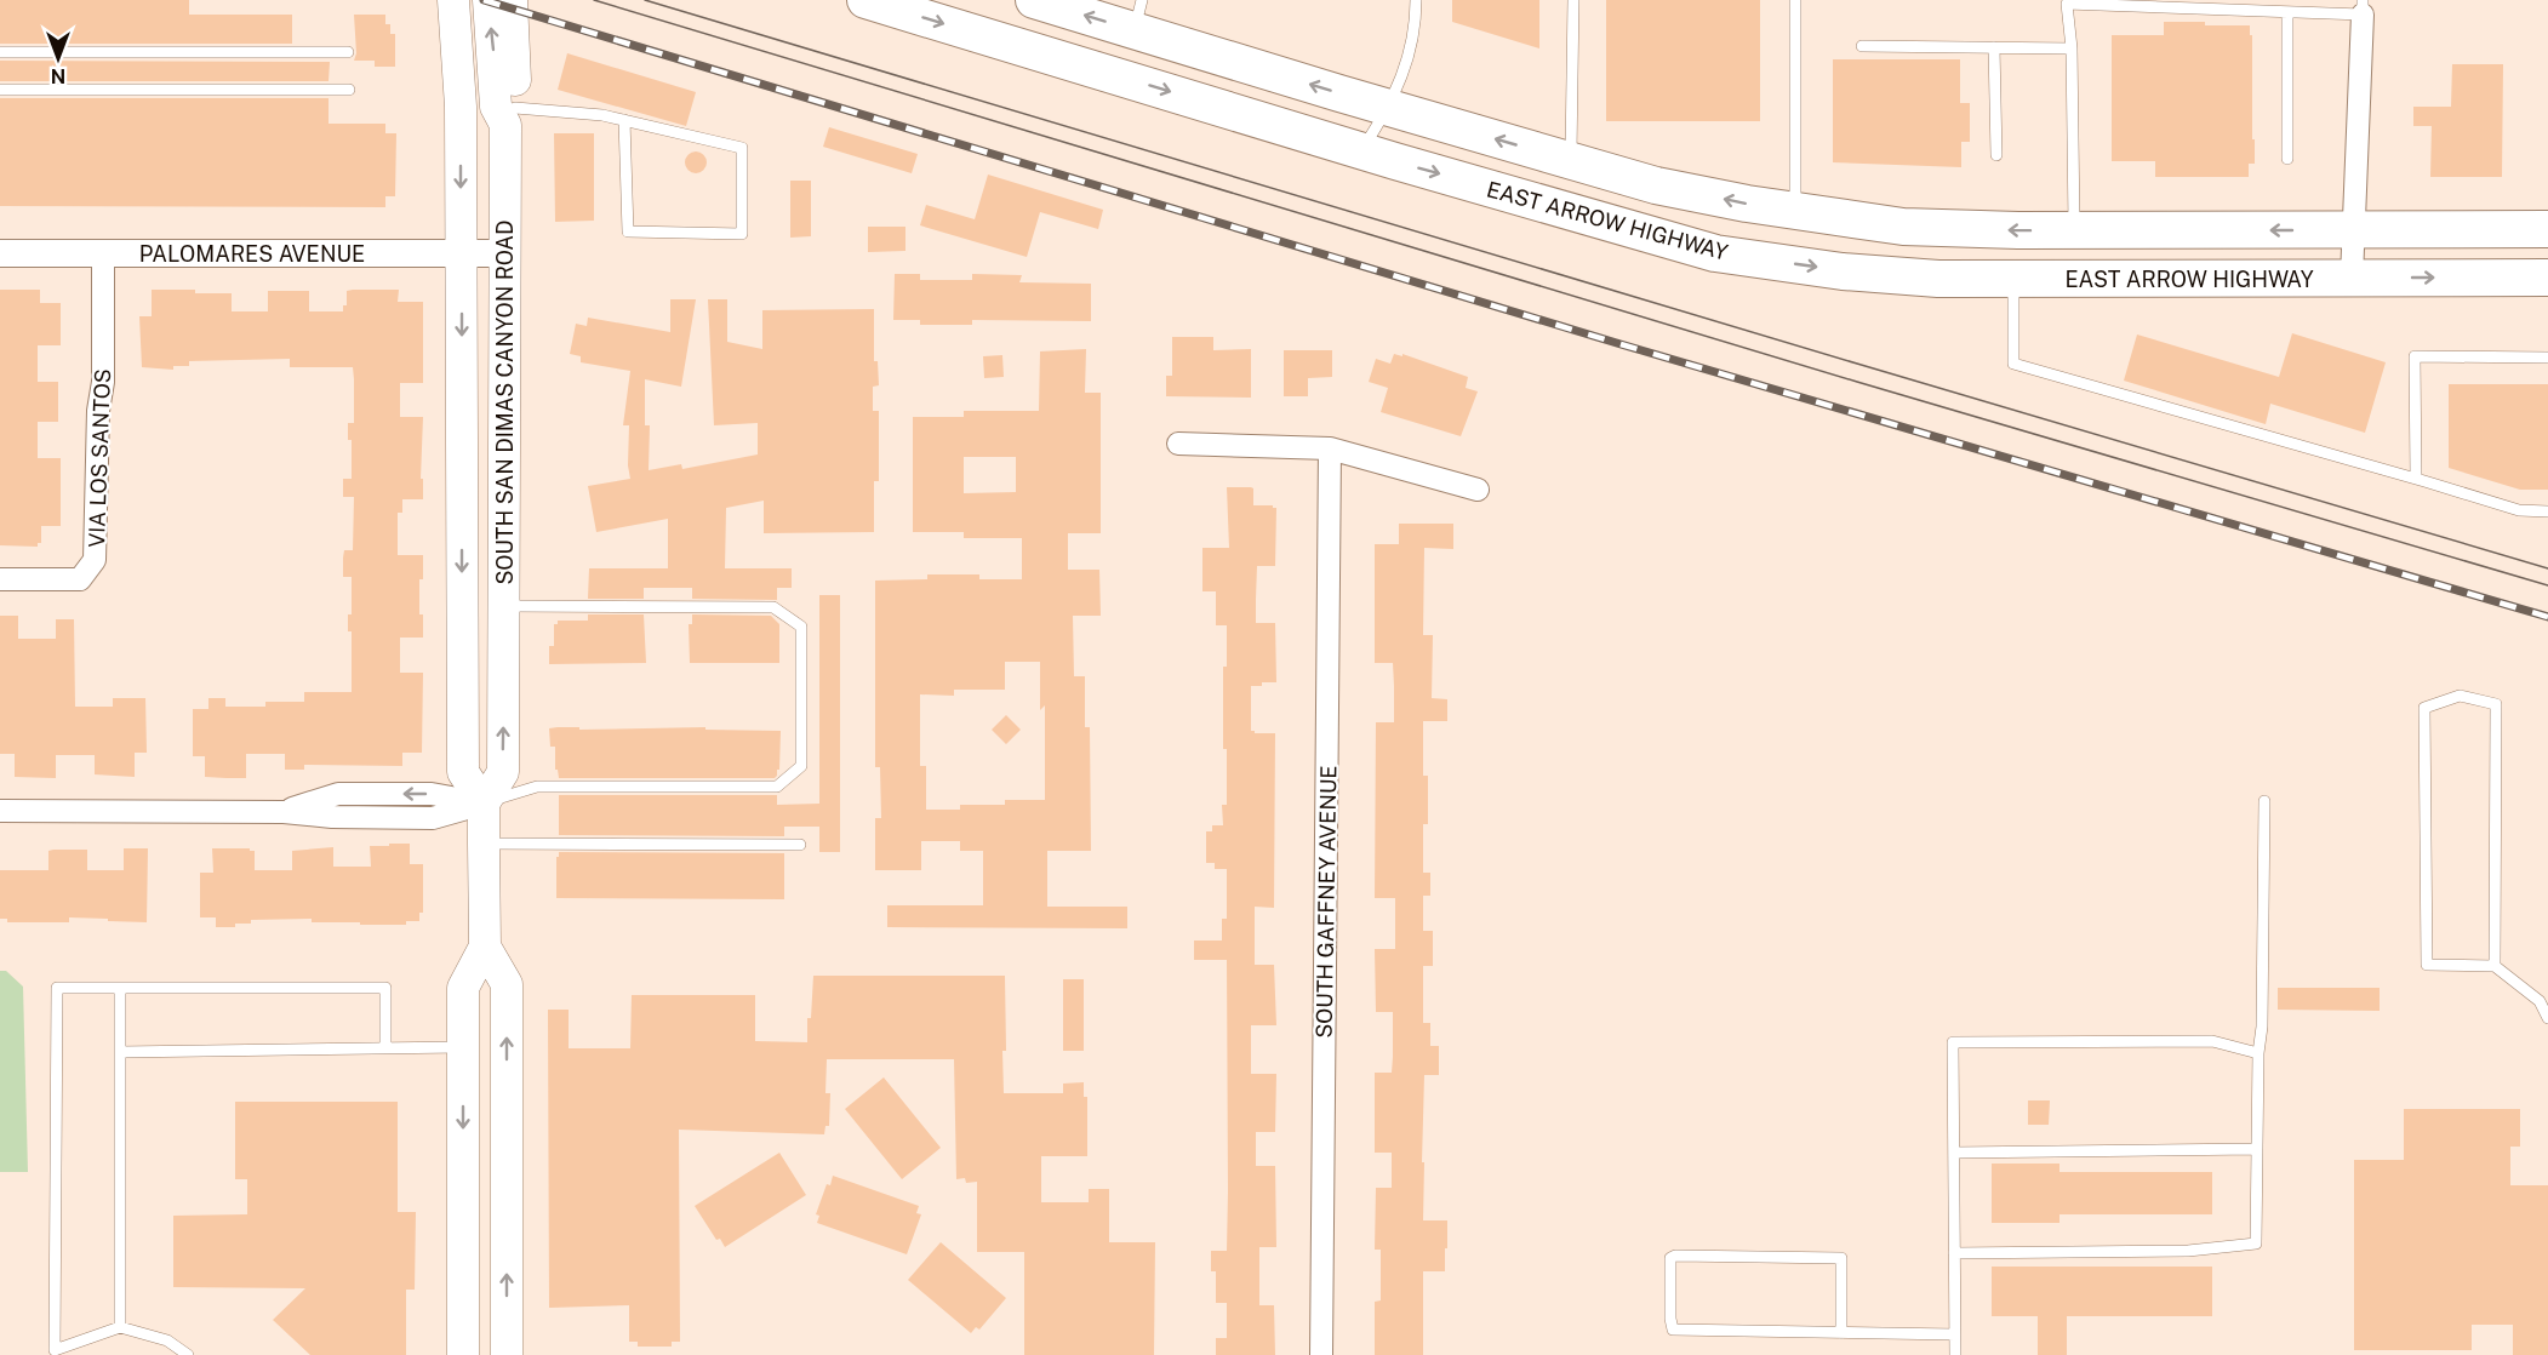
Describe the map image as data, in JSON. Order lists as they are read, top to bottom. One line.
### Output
{"streets":{"main road":["EAST ARROW HIGHWAY","SOUTH SAN DIMAS CANYON ROAD"],"street":["PALOMARES AVENUE","VIA LOS SANTOS","SOUTH GAFFNEY AVENUE"]},"crossings":[["PALOMARES AVENUE","SOUTH SAN DIMAS CANYON ROAD"],["PALOMARES AVENUE","VIA LOS SANTOS"]],"north":"bottom"}
